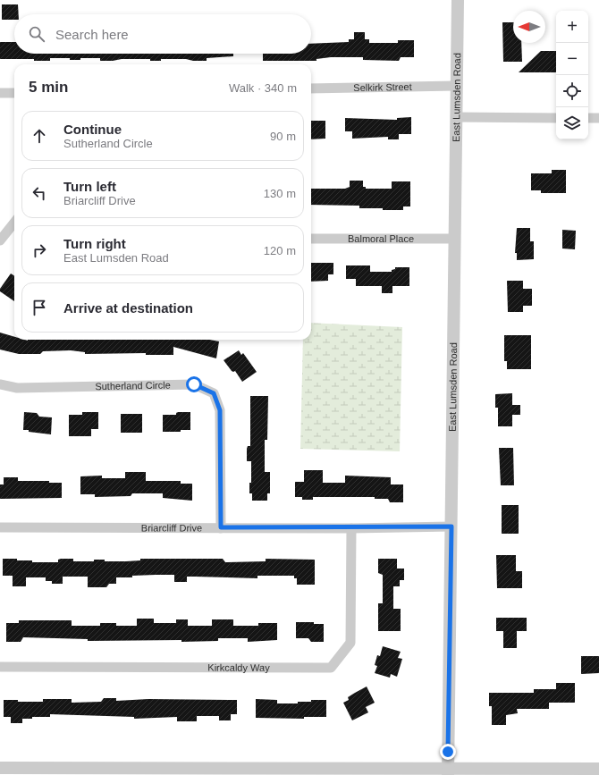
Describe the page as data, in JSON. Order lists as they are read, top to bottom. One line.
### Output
{"streets":{"street":["Selkirk Street","East Lumsden Road","Balmoral Place","Sutherland Circle","Briarcliff Drive","Kirkcaldy Way"]},"crossings":[["Selkirk Street","East Lumsden Road"],["East Lumsden Road","Balmoral Place"],["East Lumsden Road","Briarcliff Drive"],["Sutherland Circle","Briarcliff Drive"],["Briarcliff Drive","Kirkcaldy Way"]],"north":"left","page":{"map_buttons":["+","−"],"search":"Search here","heading":["5 min","Walk · 340 m"],"list":[["Continue","Sutherland Circle","90 m"],["Turn left","Briarcliff Drive","130 m"],["Turn right","East Lumsden Road","120 m"],"Arrive at destination"]}}
